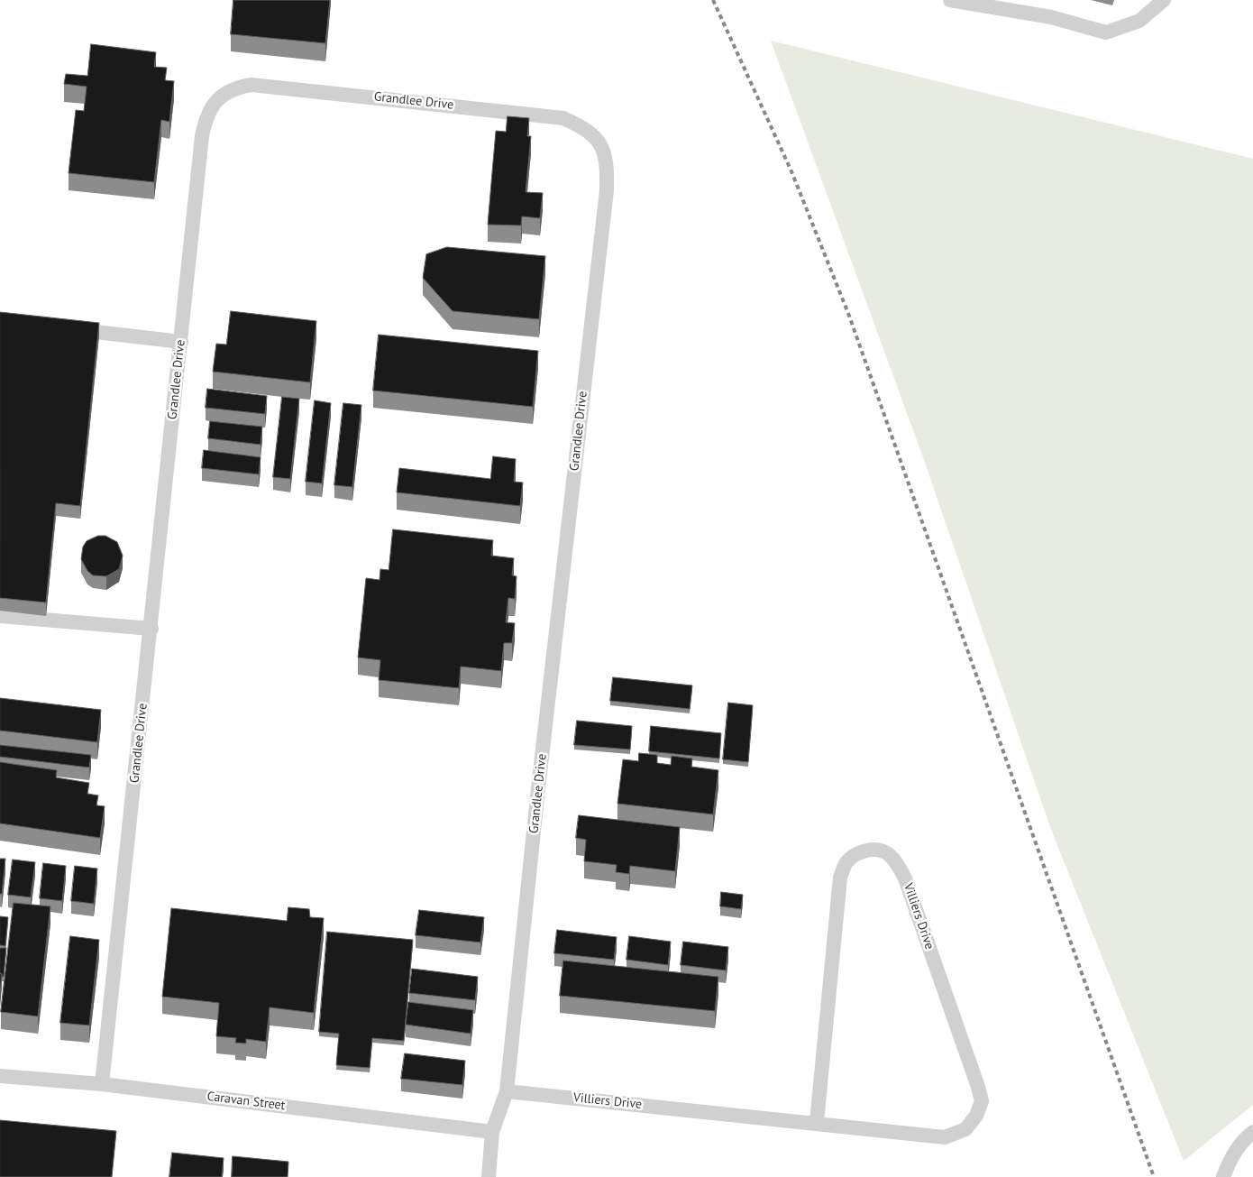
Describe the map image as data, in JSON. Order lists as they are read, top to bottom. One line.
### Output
{"streets":{"street":["Grandlee Drive","Villiers Drive","Caravan Street"]},"crossings":[["Grandlee Drive","Villiers Drive"],["Grandlee Drive","Caravan Street"]]}
